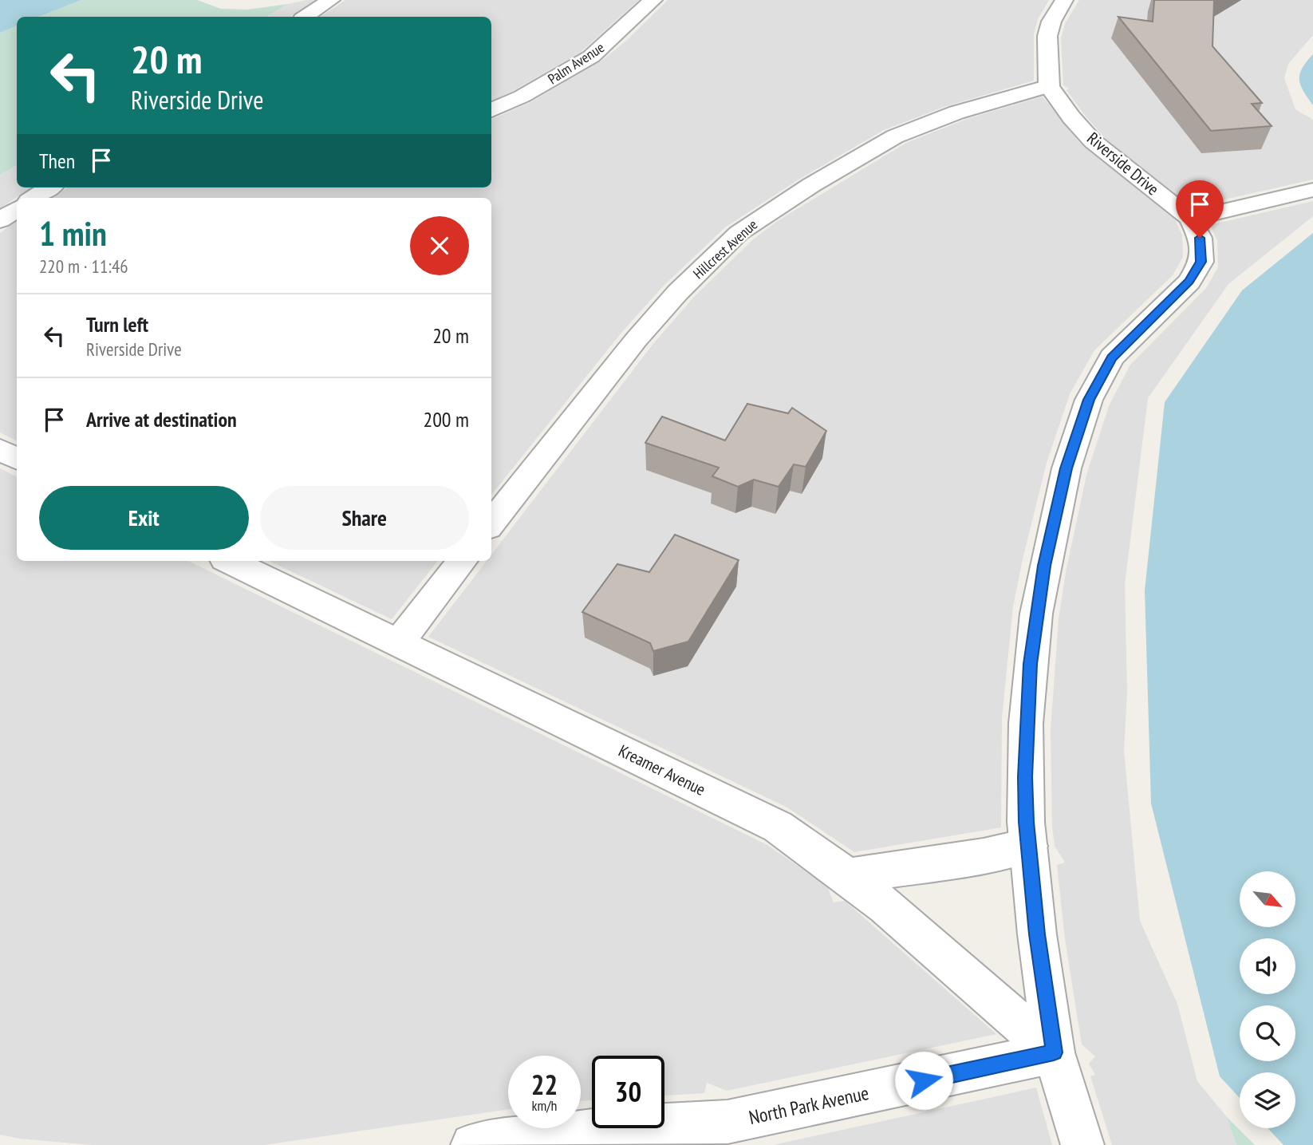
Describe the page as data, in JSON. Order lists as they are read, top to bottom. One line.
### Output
{"streets":{"street":["Palm Avenue","Riverside Drive","Hillcrest Avenue","Kreamer Avenue","North Park Avenue"]},"crossings":[["Riverside Drive","Hillcrest Avenue"],["Kreamer Avenue","North Park Avenue"]],"north":"bottom right","page":{"turn":["20 m","Riverside Drive"],"then":"Then","heading":["1 min","220 m · 11:46"],"list":[{"name":"Turn left","note":"Riverside Drive","value":"20 m"},{"name":"Arrive at destination","value":"200 m"}],"buttons":["Exit","Share"],"speed":"22 km/h","limit":"30"}}
